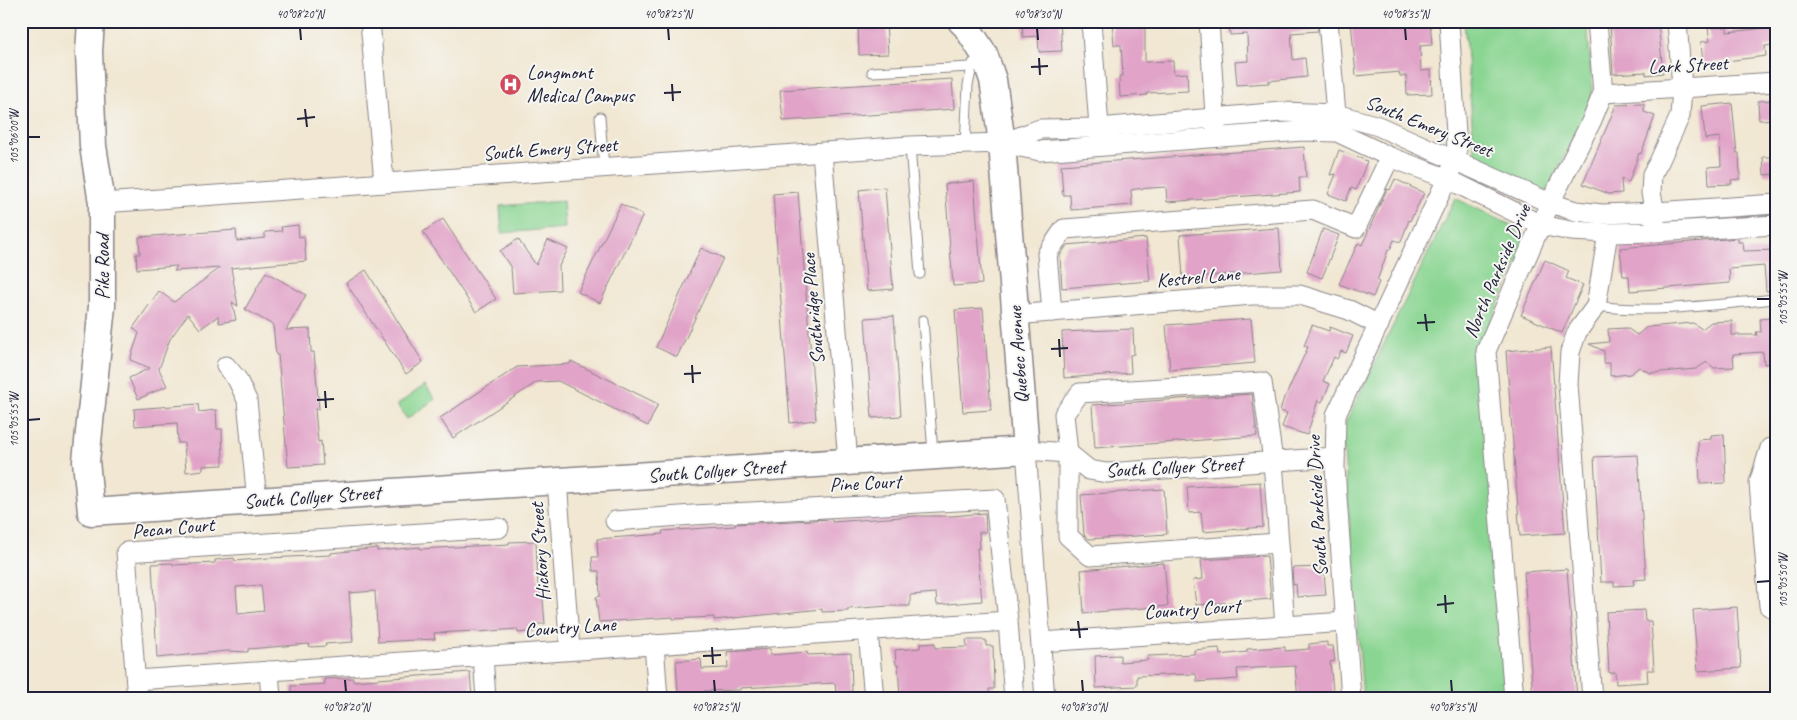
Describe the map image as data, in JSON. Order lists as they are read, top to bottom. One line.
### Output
{"streets":{"street":["Lark Street","South Emery Street","Pike Road","North Parkside Drive","Kestrel Lane","Southridge Place","Quebec Avenue","South Collyer Street","Pine Court","South Parkside Drive","Pecan Court","Hickory Street","Country Court","Country Lane"]},"crossings":[["Lark Street","North Parkside Drive"],["South Emery Street","Pike Road"],["South Emery Street","North Parkside Drive"],["South Emery Street","Southridge Place"],["South Emery Street","Quebec Avenue"],["South Emery Street","South Parkside Drive"],["Pike Road","South Collyer Street"],["Kestrel Lane","Quebec Avenue"],["Kestrel Lane","South Parkside Drive"],["Southridge Place","South Collyer Street"],["Quebec Avenue","South Collyer Street"],["Quebec Avenue","Country Court"],["South Collyer Street","South Parkside Drive"],["South Collyer Street","Hickory Street"],["Pine Court","Country Lane"],["South Parkside Drive","Country Court"],["Pecan Court","Country Lane"],["Hickory Street","Country Lane"]],"places":{"hospital":["Longmont Medical Campus"]},"coordinates":["40°08'20\"N","40°08'25\"N","40°08'30\"N","40°08'35\"N","105°06'00\"W","105°05'55\"W","105°05'50\"W"]}
